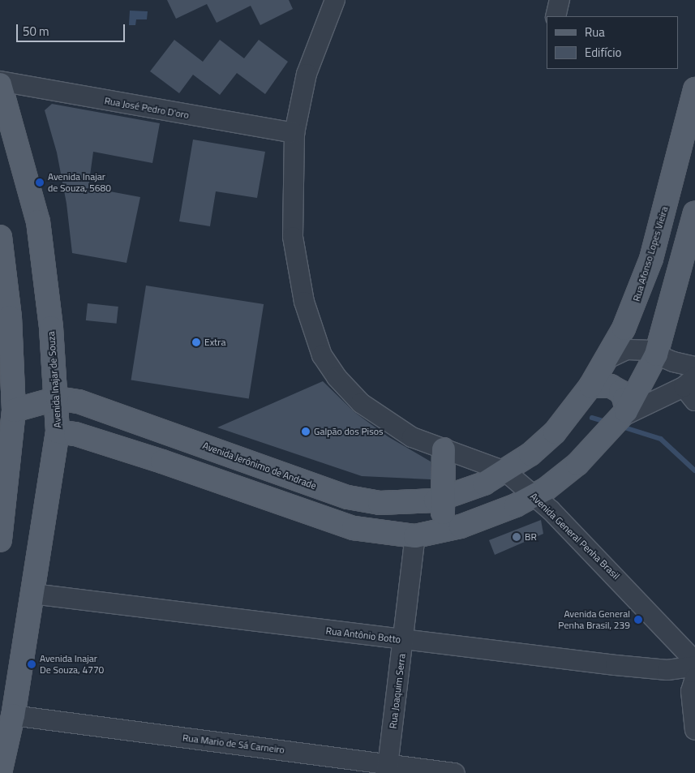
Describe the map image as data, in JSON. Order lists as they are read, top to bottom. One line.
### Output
{"streets":{"main road":["Rua Afonso Lopes Vieira","Avenida Inajar de Souza","Avenida Jerônimo de Andrade"],"street":["Rua José Pedro D'oro","Avenida General Penha Brasil","Rua Antônio Botto","Rua Joaquim Serra","Rua Mario de Sá Carneiro"]},"crossings":[["Rua José Pedro D'oro","Avenida General Penha Brasil"],["Rua Afonso Lopes Vieira","Avenida Jerônimo de Andrade"],["Rua Afonso Lopes Vieira","Avenida General Penha Brasil"],["Avenida Inajar de Souza","Avenida Jerônimo de Andrade"],["Avenida Inajar de Souza","Rua Antônio Botto"],["Avenida Inajar de Souza","Rua Mario de Sá Carneiro"],["Avenida Jerônimo de Andrade","Avenida General Penha Brasil"],["Rua Antônio Botto","Rua Joaquim Serra"],["Rua Joaquim Serra","Rua Mario de Sá Carneiro"]],"places":["Avenida Inajar de Souza, 5680","Extra","Galpão dos Pisos","BR","Avenida General Penha Brasil, 239","Avenida Inajar De Souza, 4770"],"legend":["Rua","Edifício"],"scale_bar":"50 m"}
